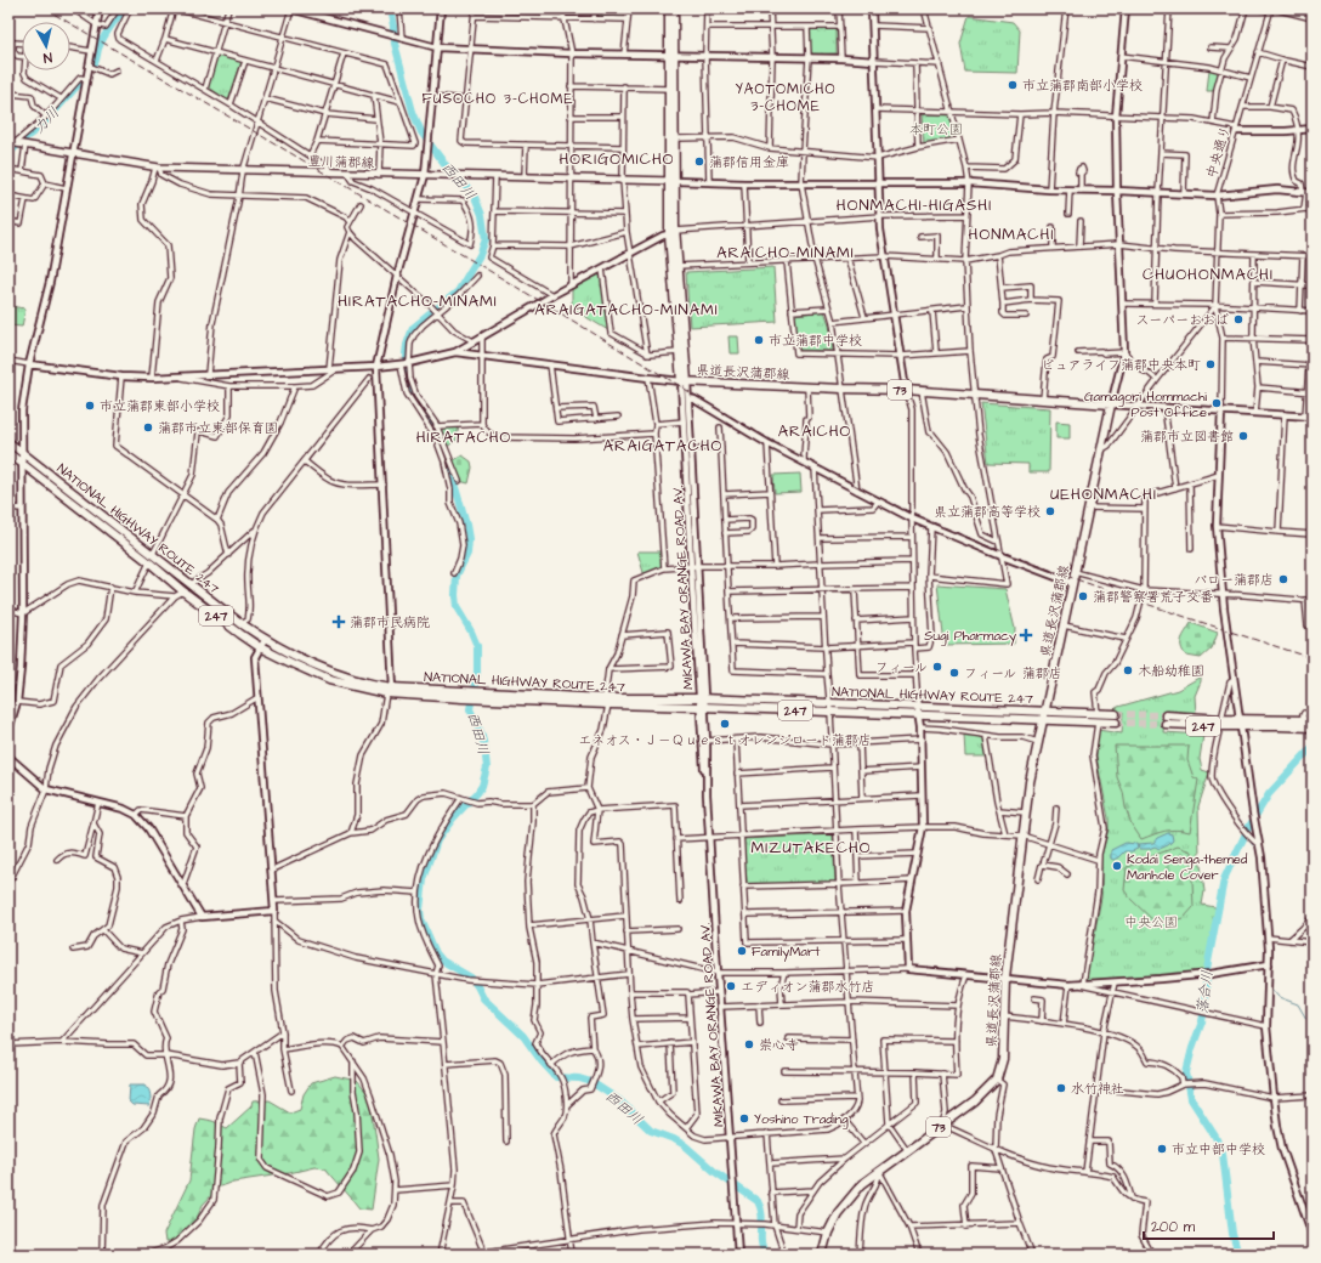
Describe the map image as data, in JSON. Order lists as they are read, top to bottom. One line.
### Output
{"streets":{"main road":["豊川蒲郡線","県道長沢蒲郡線","73","NATIONAL HIGHWAY ROUTE 247","247"],"street":["中央通り","MIKAWA BAY ORANGE ROAD AV."]},"crossings":[["豊川蒲郡線","県道長沢蒲郡線"],["県道長沢蒲郡線","NATIONAL HIGHWAY ROUTE 247"],["県道長沢蒲郡線","MIKAWA BAY ORANGE ROAD AV."],["NATIONAL HIGHWAY ROUTE 247","MIKAWA BAY ORANGE ROAD AV."]],"districts":["YAOTOMICHO 3-CHOME","FUSOCHO 3-CHOME","HORIGOMICHO","HONMACHI-HIGASHI","HONMACHI","ARAICHO-MINAMI","CHUOHONMACHI","HIRATACHO-MINAMI","ARAIGATACHO-MINAMI","ARAICHO","HIRATACHO","ARAIGATACHO","UEHONMACHI","MIZUTAKECHO"],"water":["力川","西田川","落合川"],"parks":["本町公園","中央公園"],"places":{"other":["市立蒲郡南部小学校","蒲郡信用金庫","スーパーおおば","市立蒲郡中学校","ピュアライフ蒲郡中央本町","Gamagori Hommachi Post Office","市立蒲郡東部小学校","蒲郡市立東部保育園","蒲郡市立図書館","県立蒲郡高等学校","バロー蒲郡店","蒲郡警察署荒子交番","フィール","木船幼稚園","フィール 蒲郡店","エネオス・Ｊ－Ｑｕｅｓｔオレンジロード蒲郡店","Kodai Senga-themed Manhole Cover","FamilyMart","エディオン蒲郡水竹店","崇心寺","水竹神社","Yoshino Trading","市立中部中学校"],"health":["蒲郡市民病院","Sugi Pharmacy"]},"scale_bar":"200 m","north":"bottom"}
